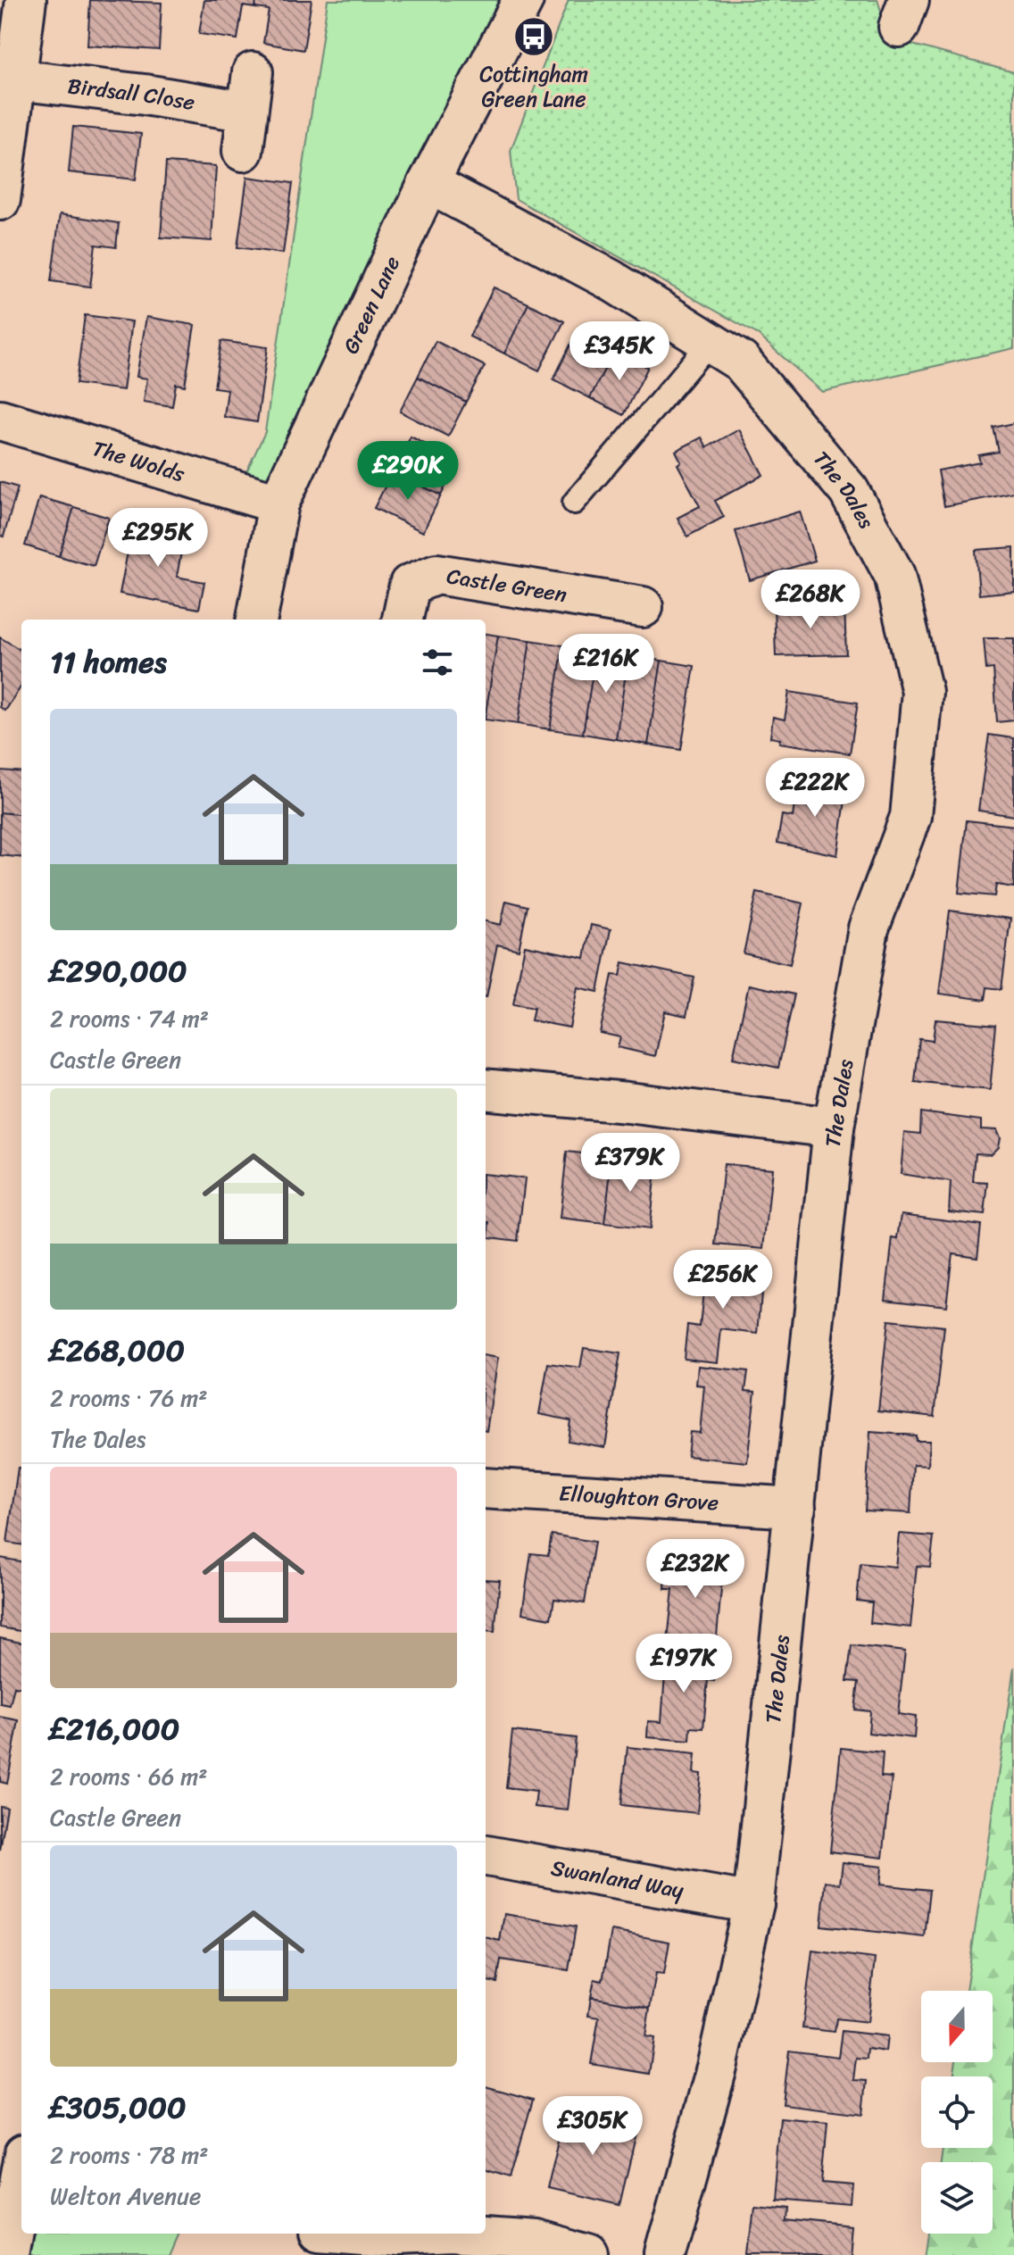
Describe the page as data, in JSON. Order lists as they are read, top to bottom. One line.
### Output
{"streets":{"street":["Birdsall Close","Green Lane","The Wolds","The Dales","Castle Green","Elloughton Grove","Swanland Way"]},"crossings":[["Green Lane","The Wolds"],["Green Lane","The Dales"],["The Dales","Elloughton Grove"],["The Dales","Swanland Way"]],"places":{"bus stop":["Cottingham Green Lane"]},"north":"bottom","page":{"price":["£345K","£290K","£295K","£268K","£216K","£222K","£379K","£256K","£232K","£197K","£305K"],"heading":"11 homes","list":[{"name":"£290,000","note":"2 rooms · 74 m² · Castle Green"},{"name":"£268,000","note":"2 rooms · 76 m² · The Dales"},{"name":"£216,000","note":"2 rooms · 66 m² · Castle Green"},{"name":"£305,000","note":"2 rooms · 78 m² · Welton Avenue"}]}}
